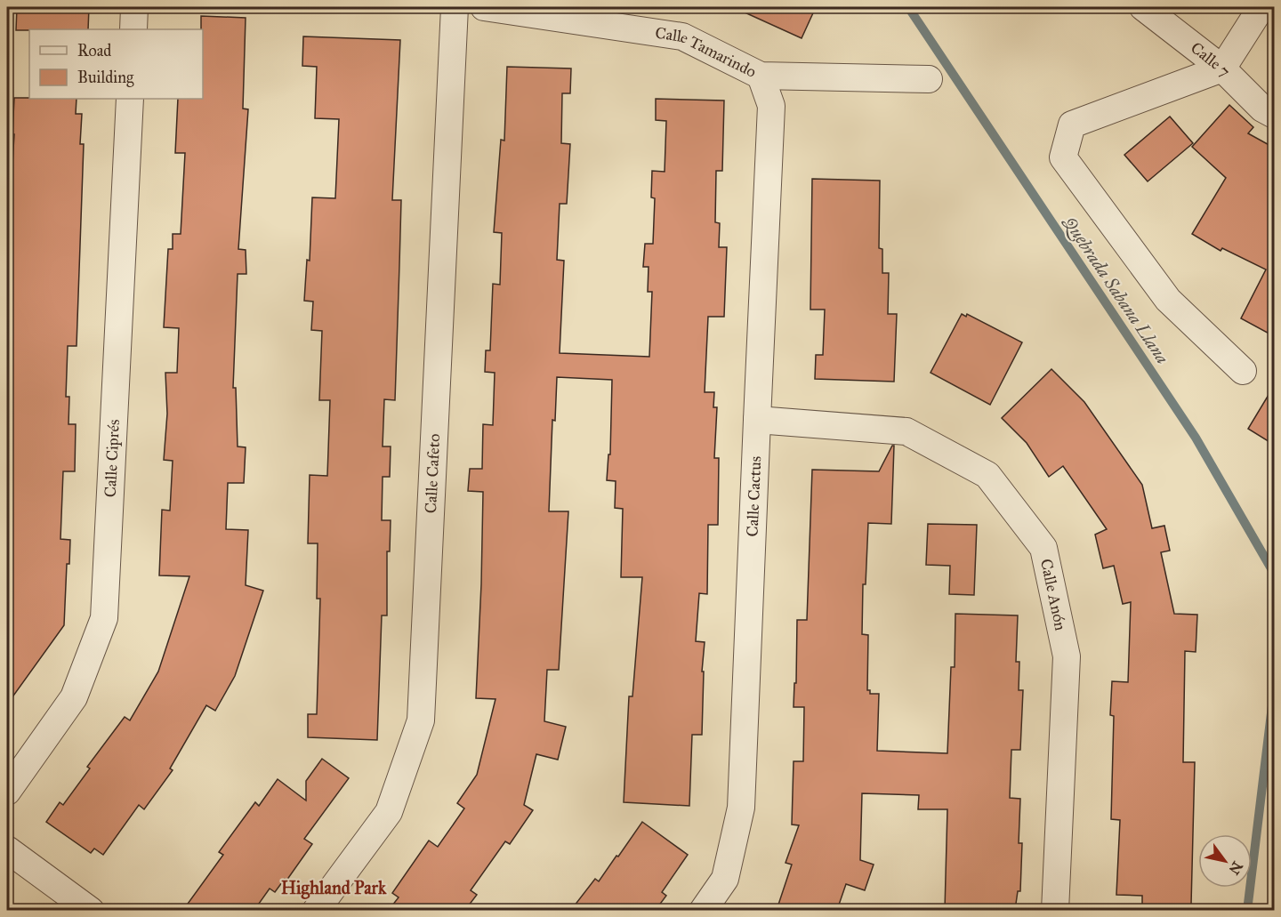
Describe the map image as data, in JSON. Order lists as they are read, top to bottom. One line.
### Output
{"streets":{"street":["Calle Tamarindo","Calle 7","Calle Ciprés","Calle Cafeto","Calle Cactus","Calle Anón"]},"crossings":[["Calle Tamarindo","Calle Cactus"],["Calle Cactus","Calle Anón"]],"districts":["Highland Park"],"water":["Quebrada Sabana Llana"],"legend":["Road","Building"],"north":"bottom right"}
